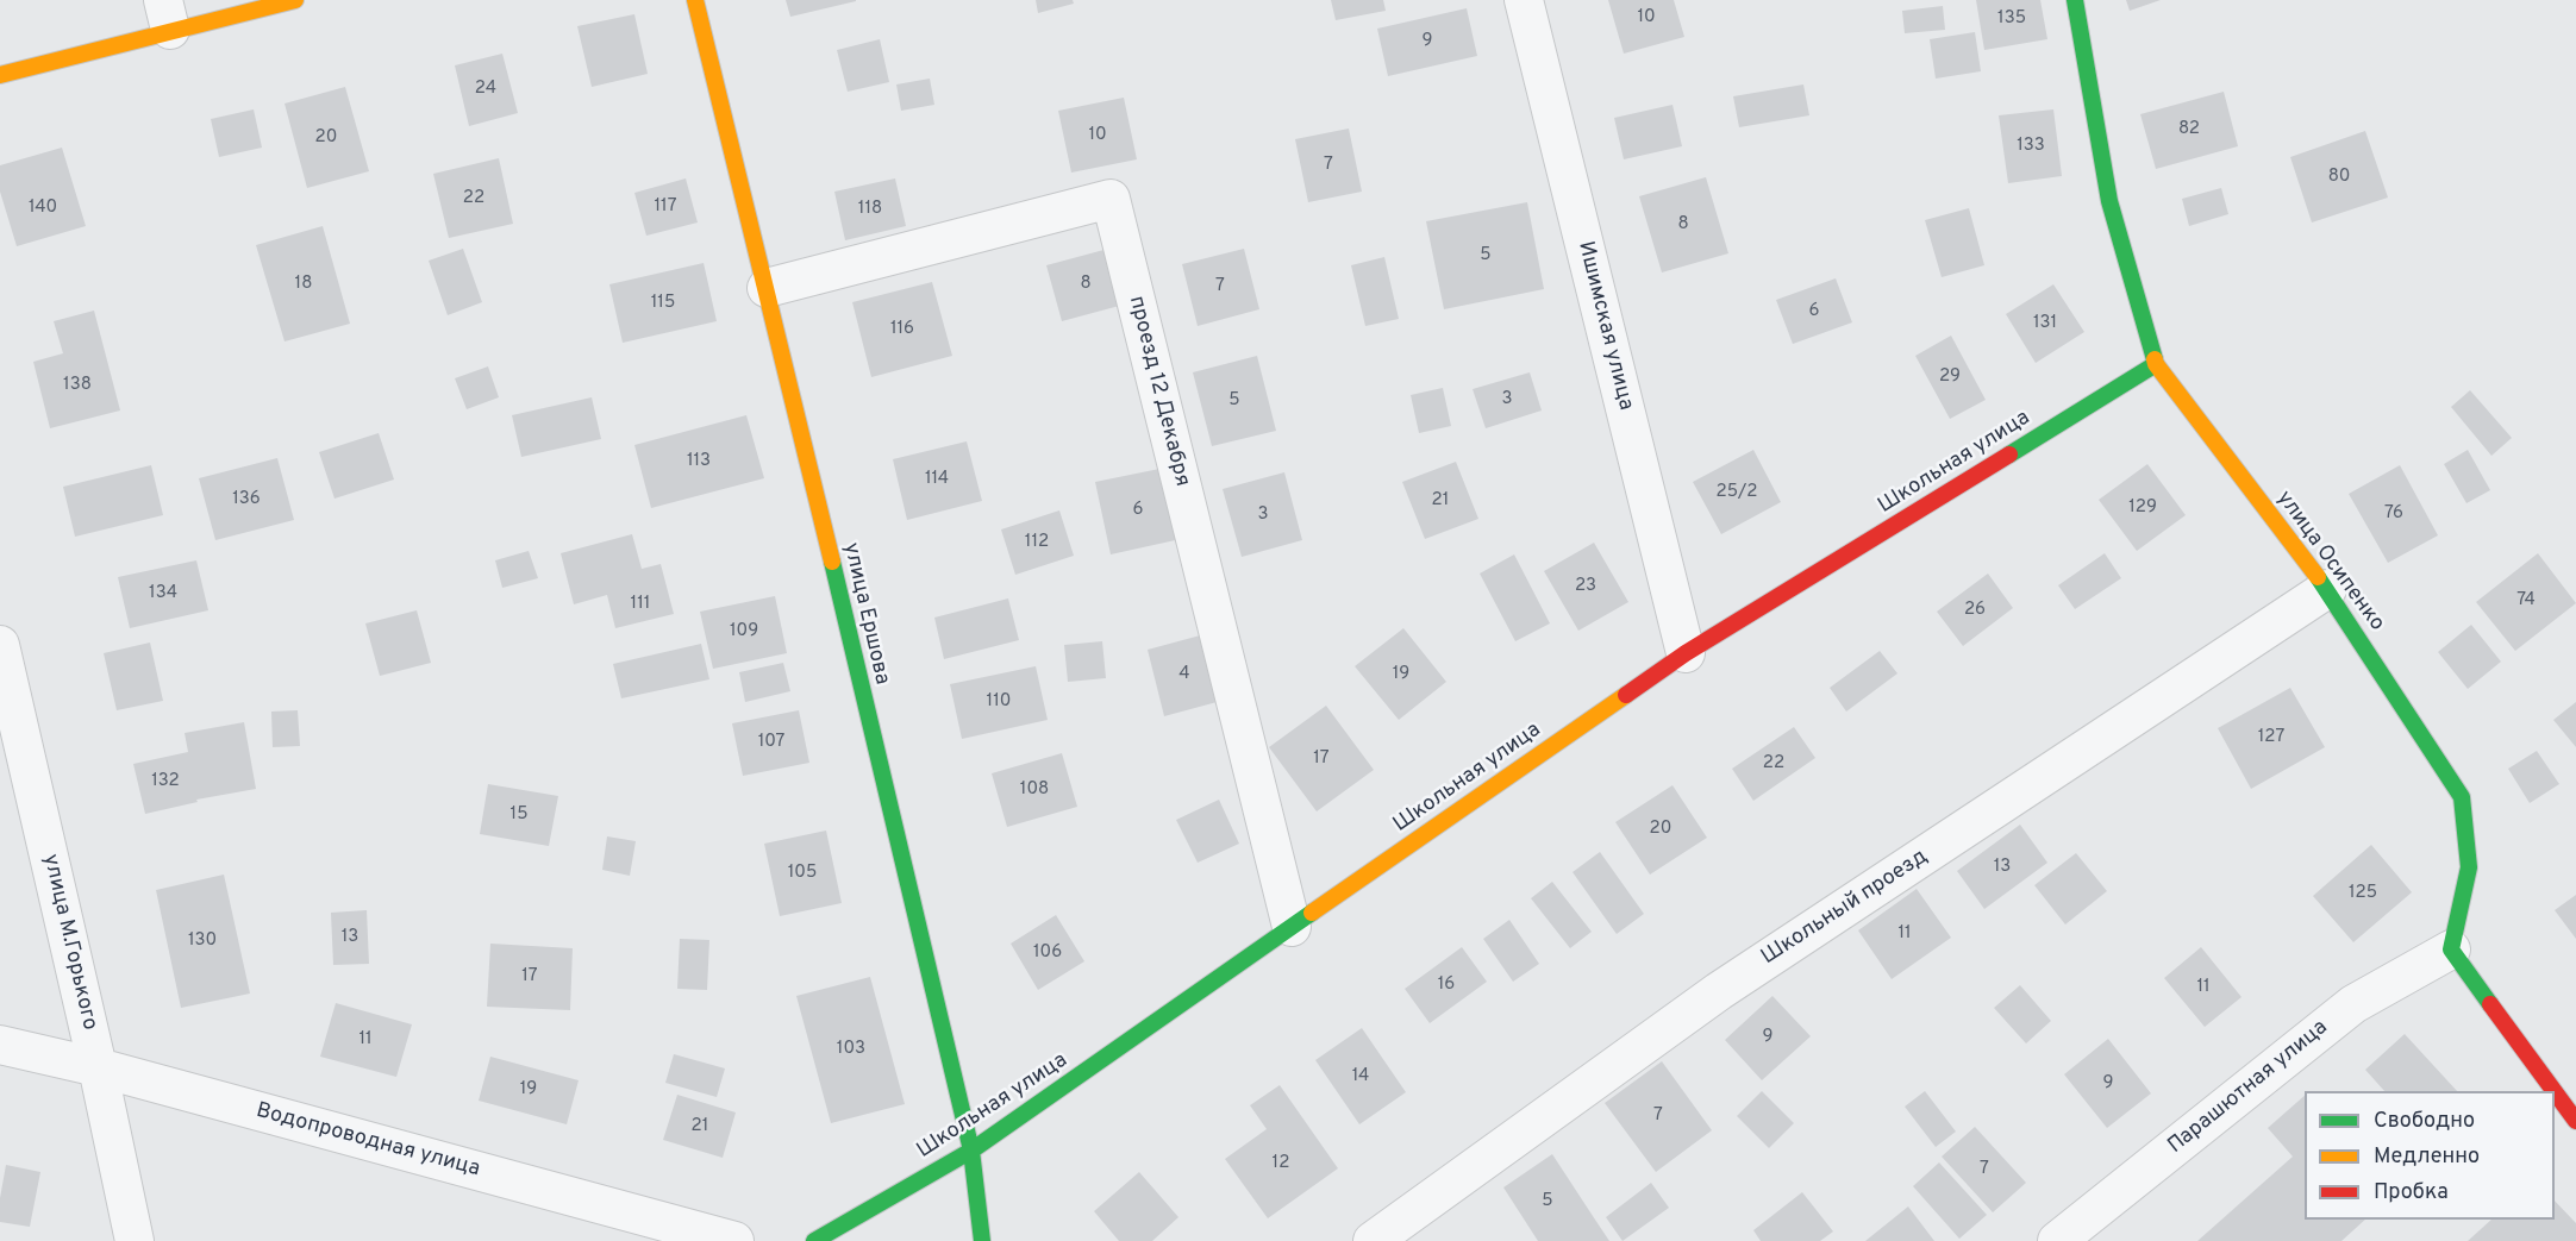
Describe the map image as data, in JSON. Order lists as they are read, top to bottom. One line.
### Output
{"streets":{"street":["Ишимская улица","проезд 12 Декабря","Школьная улица","улица Осипенко","улица Ершова","Школьный проезд","улица М.Горького","Парашютная улица","Водопроводная улица"]},"crossings":[["Ишимская улица","Школьная улица"],["проезд 12 Декабря","Школьная улица"],["проезд 12 Декабря","улица Ершова"],["Школьная улица","улица Осипенко"],["Школьная улица","улица Ершова"],["улица Осипенко","Школьный проезд"],["улица Осипенко","Парашютная улица"],["улица М.Горького","Водопроводная улица"]],"house_numbers":["10","135","9","24","82","10","20","133","7","80","22","117","140","118","8","5","18","8","7","115","6","131","116","29","138","3","5","113","114","25/2","136","21","129","6","76","3","112","23","134","74","111","26","109","4","19","110","127","107","17","22","132","108","15","20","13","105","125","11","13","130","106","17","16","11","9","11","103","14","9","19","7","21","12","7","5"],"legend":["Свободно","Медленно","Пробка"]}
